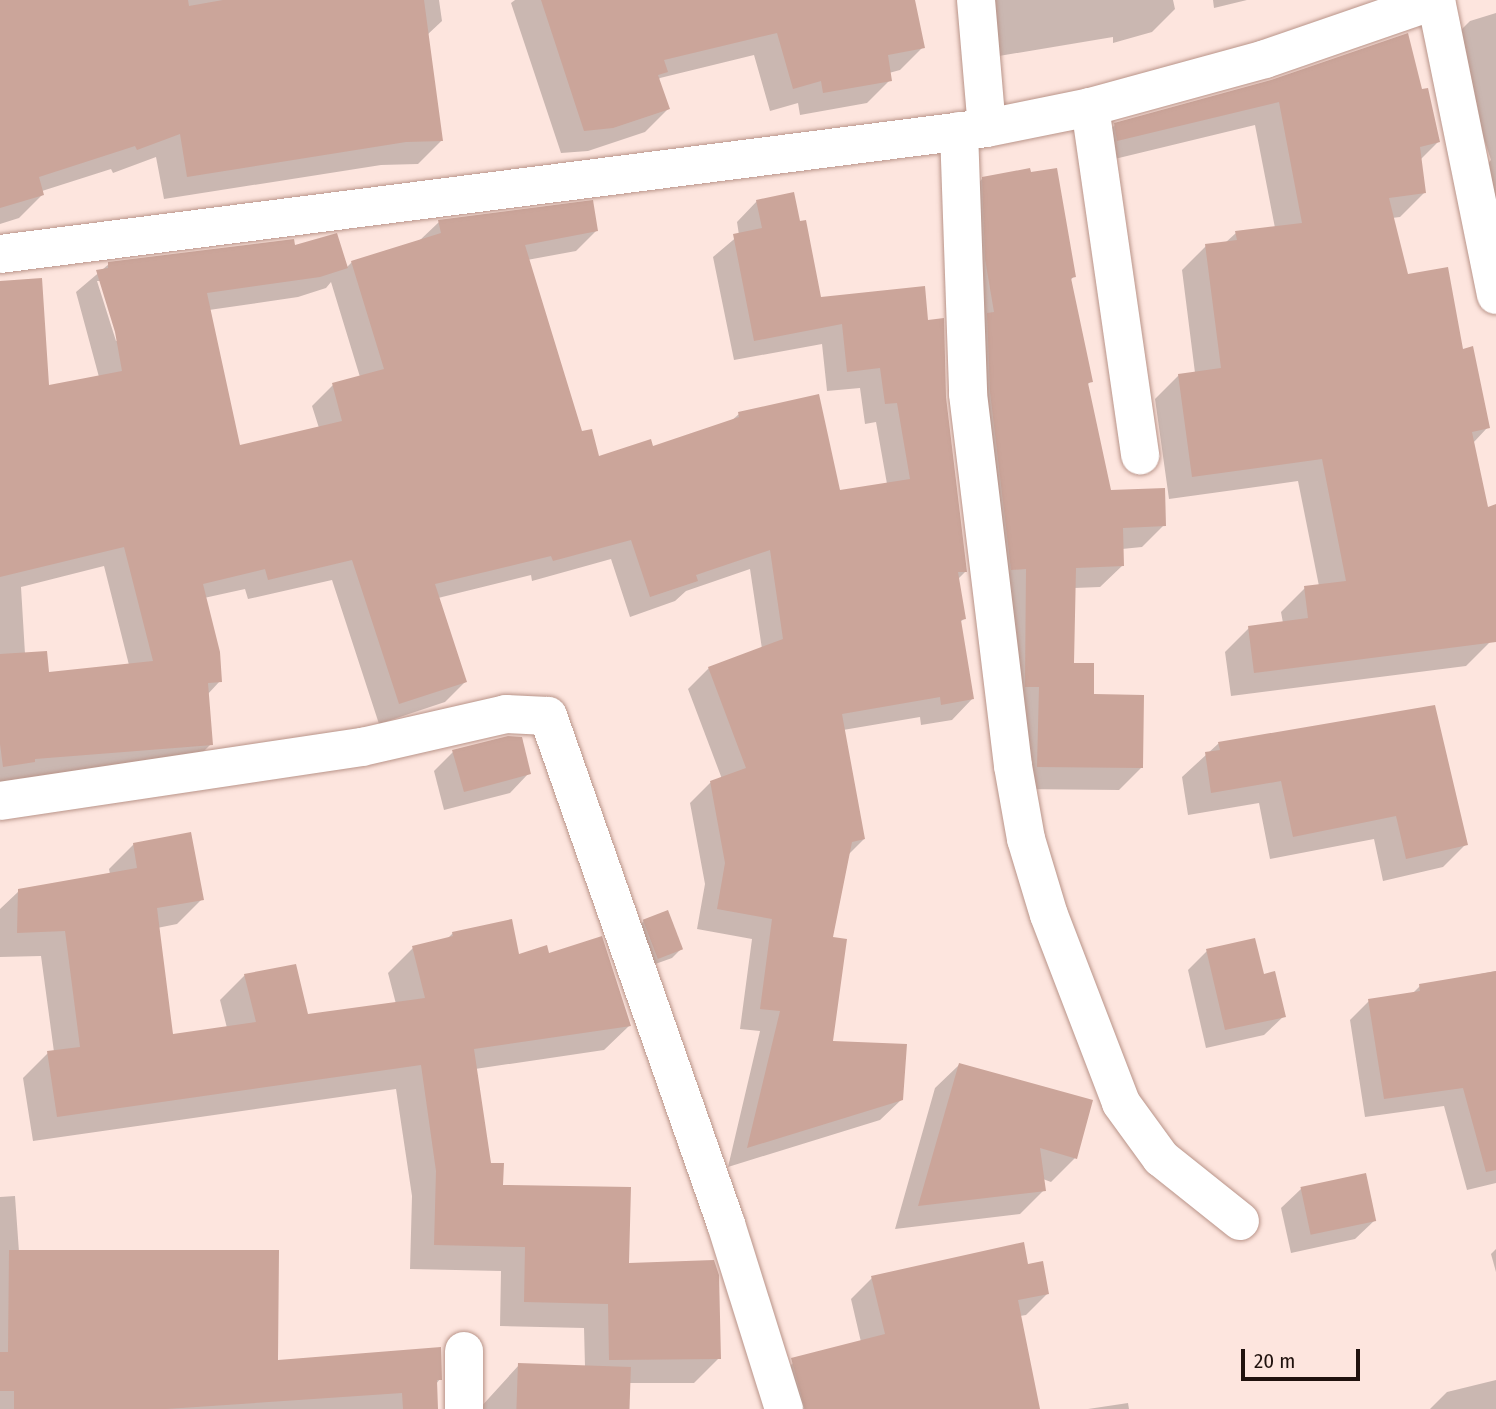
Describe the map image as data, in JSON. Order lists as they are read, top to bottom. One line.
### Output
{"scale_bar":"20 m"}
